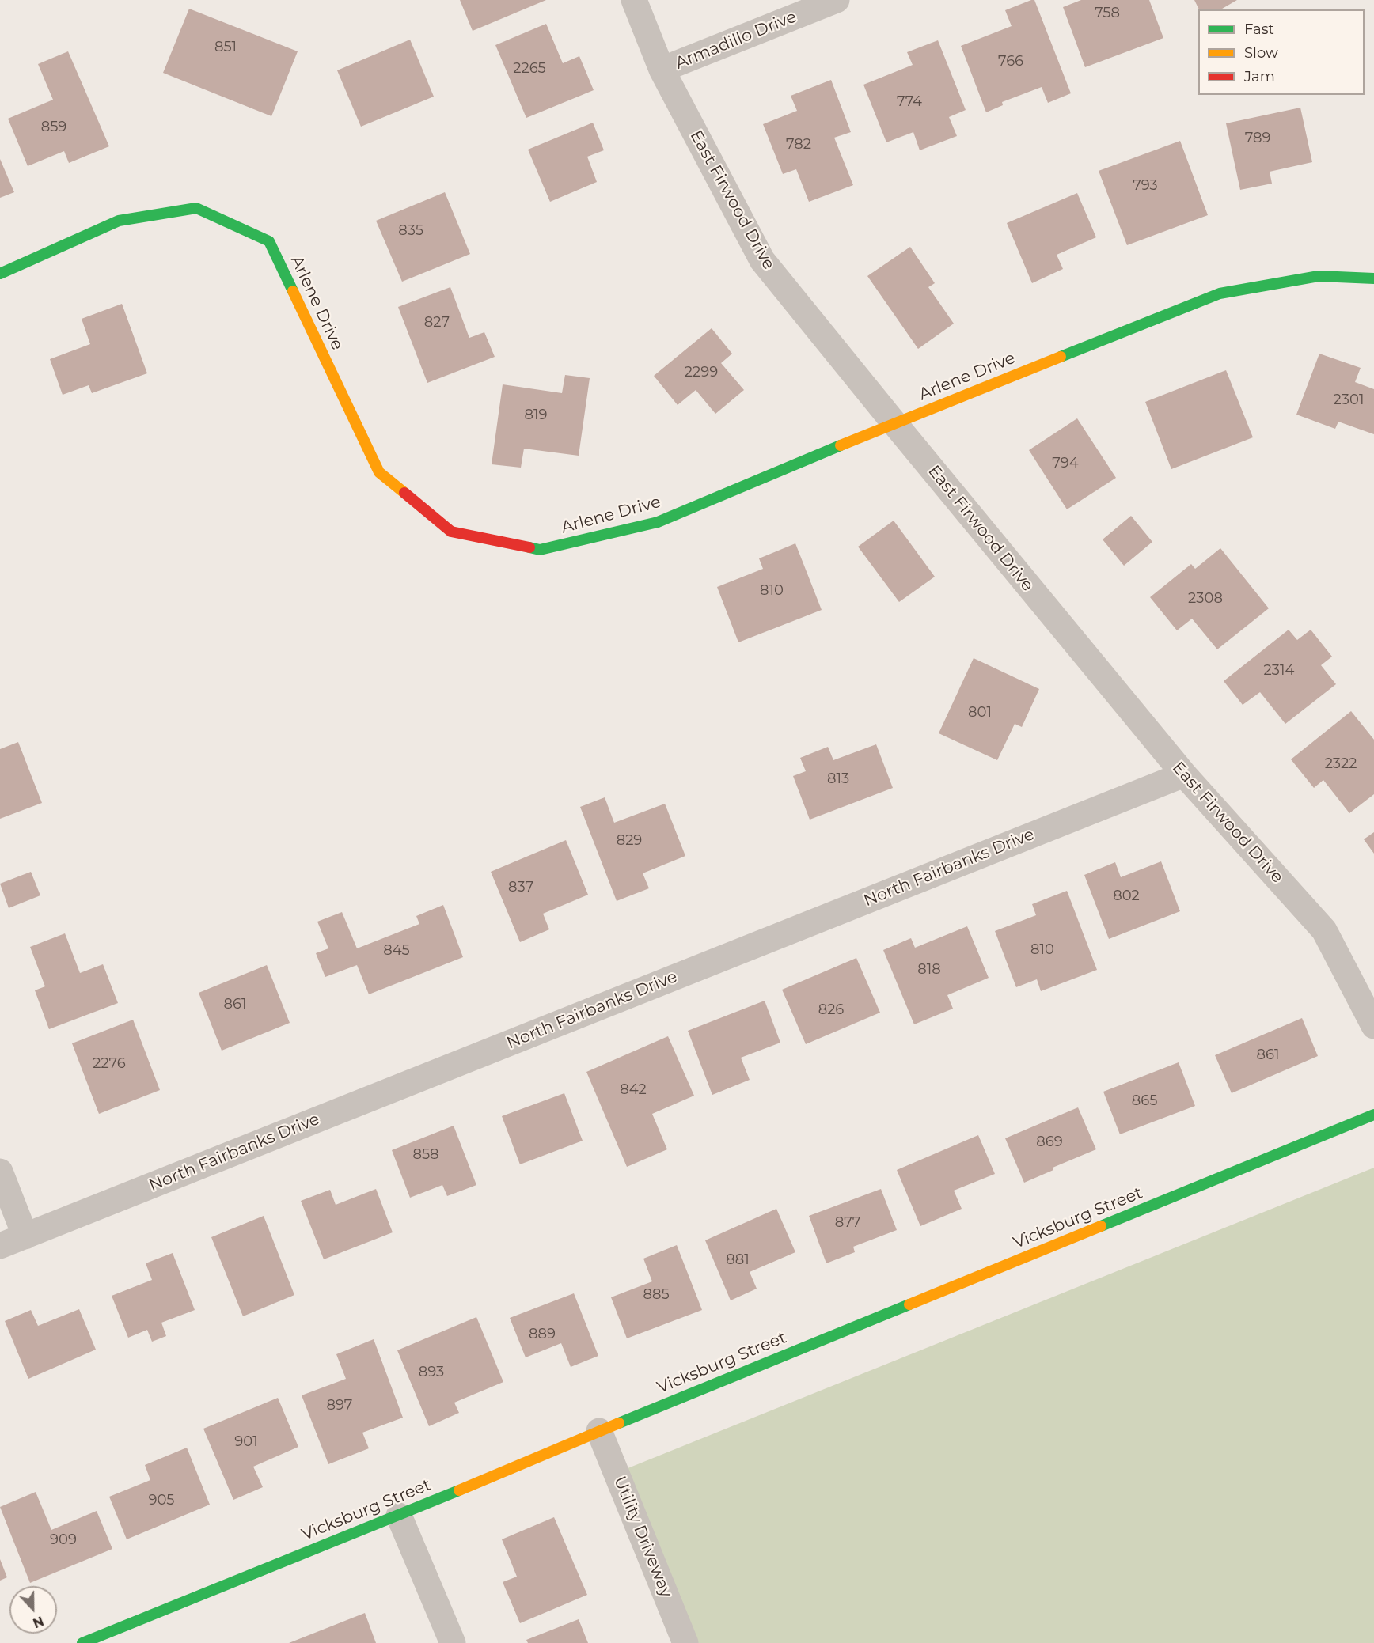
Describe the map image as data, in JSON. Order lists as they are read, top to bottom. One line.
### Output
{"streets":{"street":["Armadillo Drive","East Firwood Drive","Arlene Drive","North Fairbanks Drive","Vicksburg Street","Utility Driveway"]},"crossings":[["Armadillo Drive","East Firwood Drive"],["East Firwood Drive","Arlene Drive"],["East Firwood Drive","North Fairbanks Drive"],["Vicksburg Street","Utility Driveway"]],"house_numbers":["758","851","766","2265","774","859","789","782","793","835","827","2299","2301","819","794","810","2308","2314","801","2322","813","829","837","802","810","845","818","861","826","861","2276","842","865","869","858","877","881","885","889","893","897","901","905","909"],"legend":["Fast","Slow","Jam"],"north":"bottom"}
